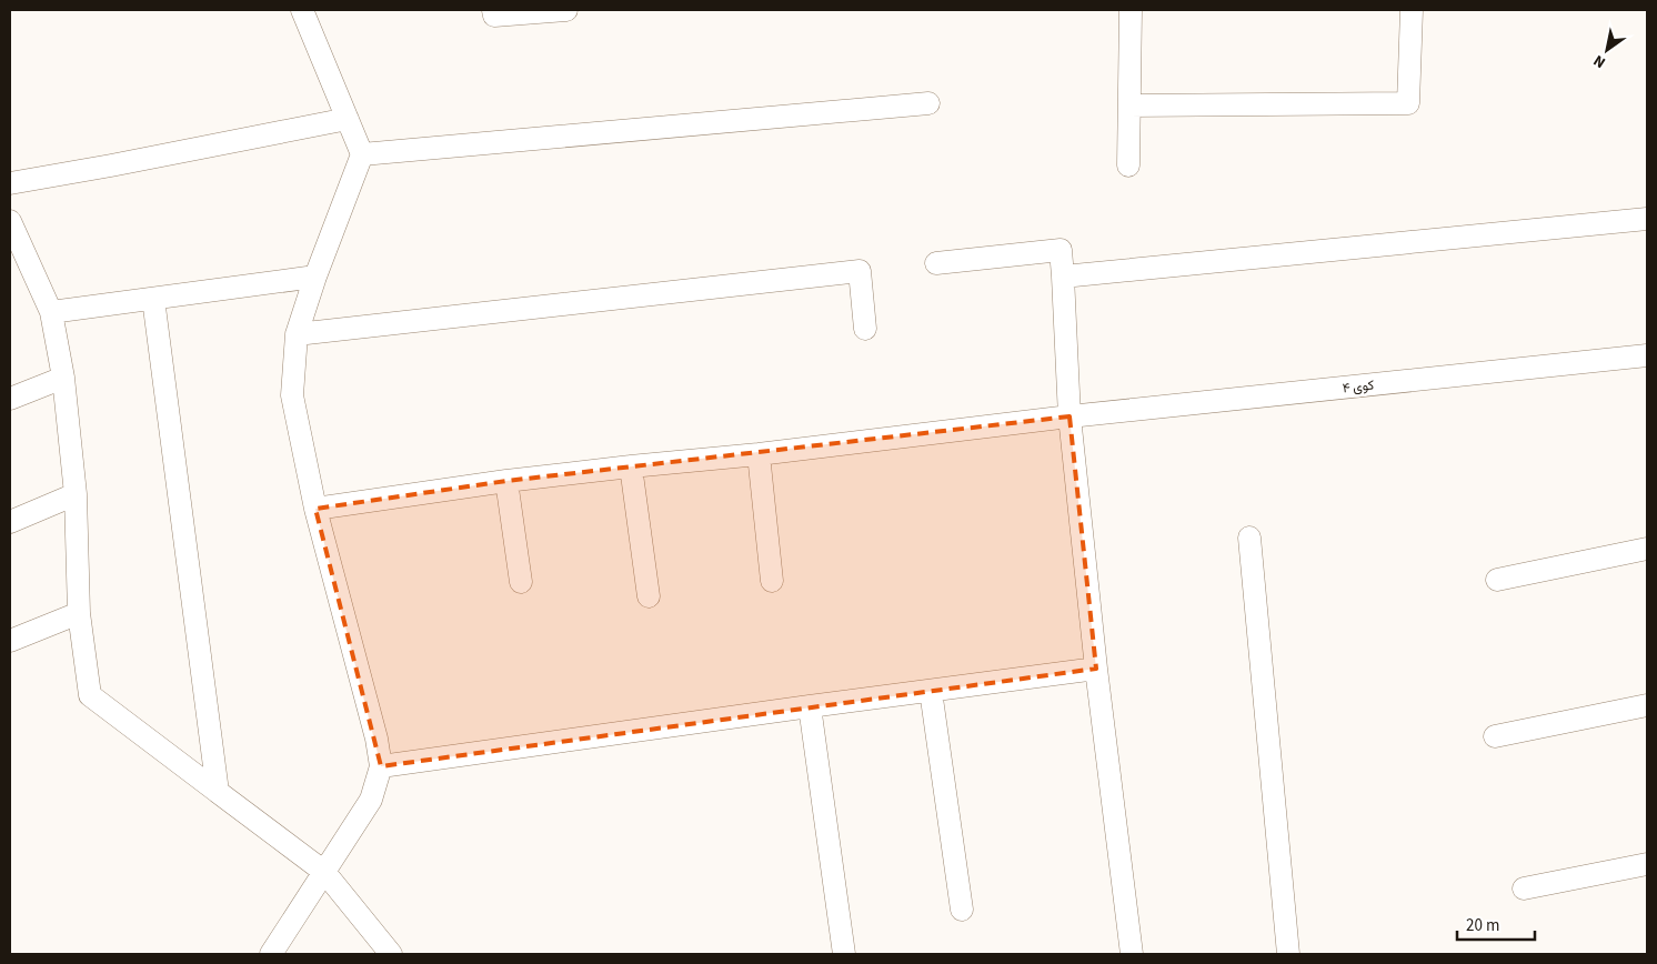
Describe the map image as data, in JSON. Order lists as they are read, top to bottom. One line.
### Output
{"streets":{"street":["کوی ۴"]},"scale_bar":"20 m","north":"bottom left"}
